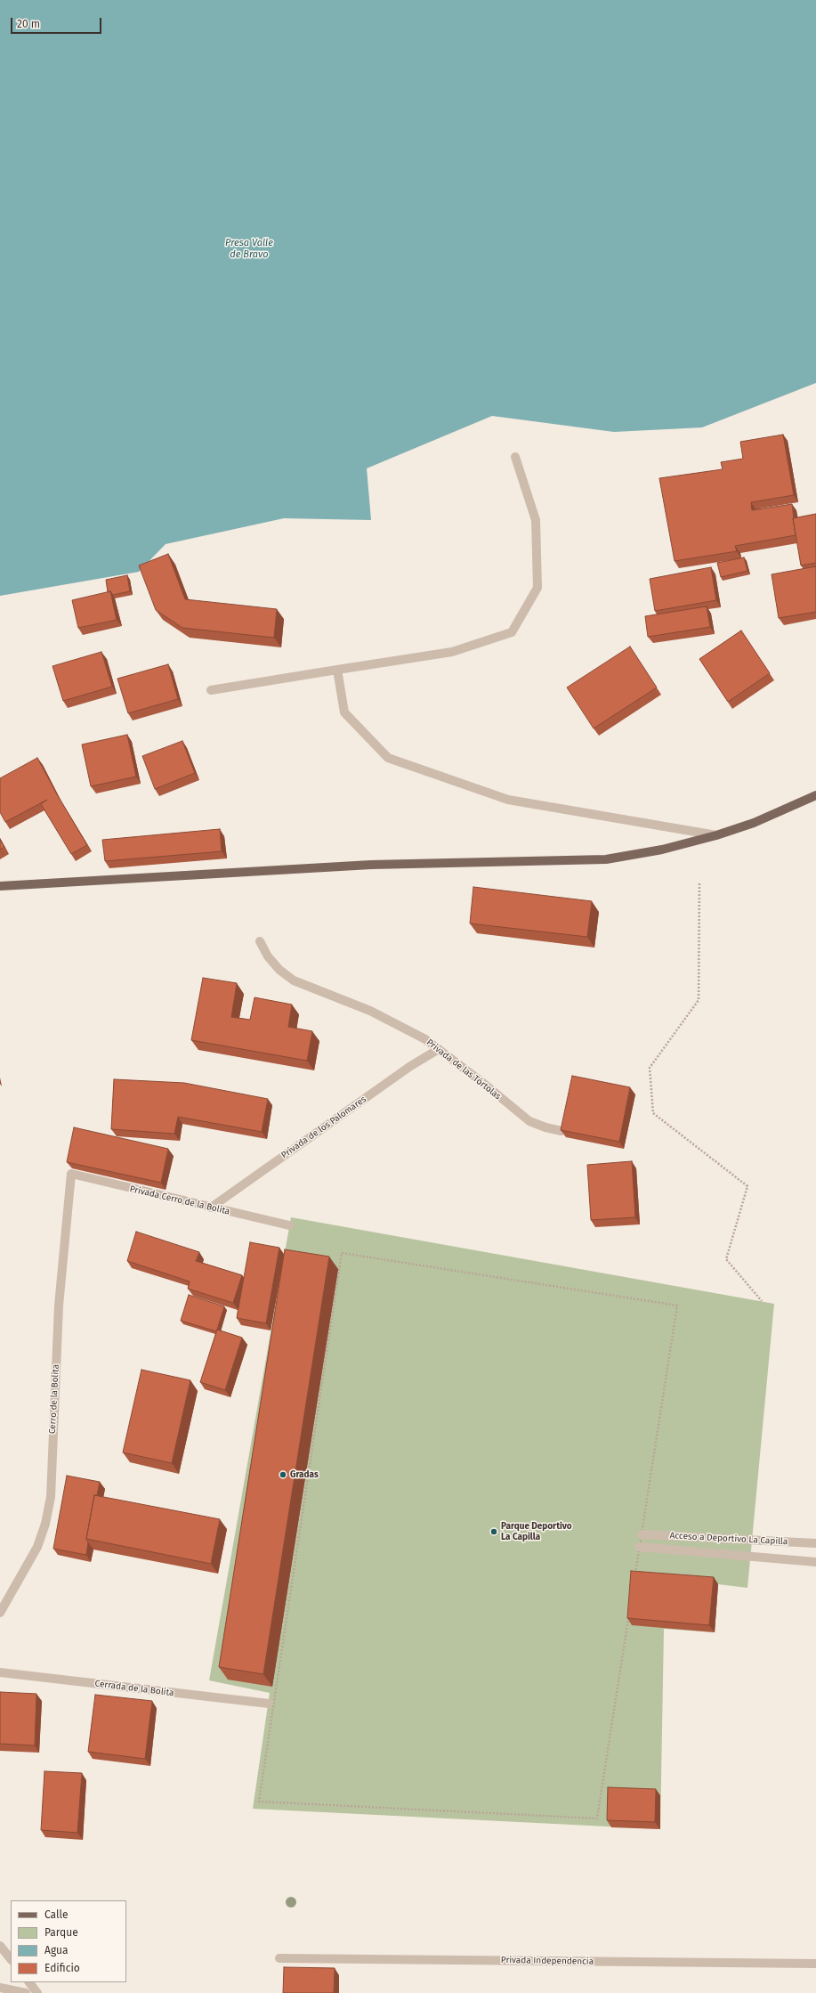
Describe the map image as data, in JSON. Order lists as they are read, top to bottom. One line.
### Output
{"streets":{"street":["Privada de las Tórtolas","Privada de los Palomares","Privada Cerro de la Bolita","Cerro de la Bolita","Acceso a Deportivo La Capilla","Cerrada de la Bolita","Privada Independencia"]},"crossings":[["Privada de las Tórtolas","Privada de los Palomares"],["Privada de los Palomares","Privada Cerro de la Bolita"],["Privada Cerro de la Bolita","Cerro de la Bolita"]],"water":["Presa Valle de Bravo"],"places":["Gradas","Parque Deportivo La Capilla"],"legend":["Calle","Parque","Agua","Edificio"],"scale_bar":"20 m"}
